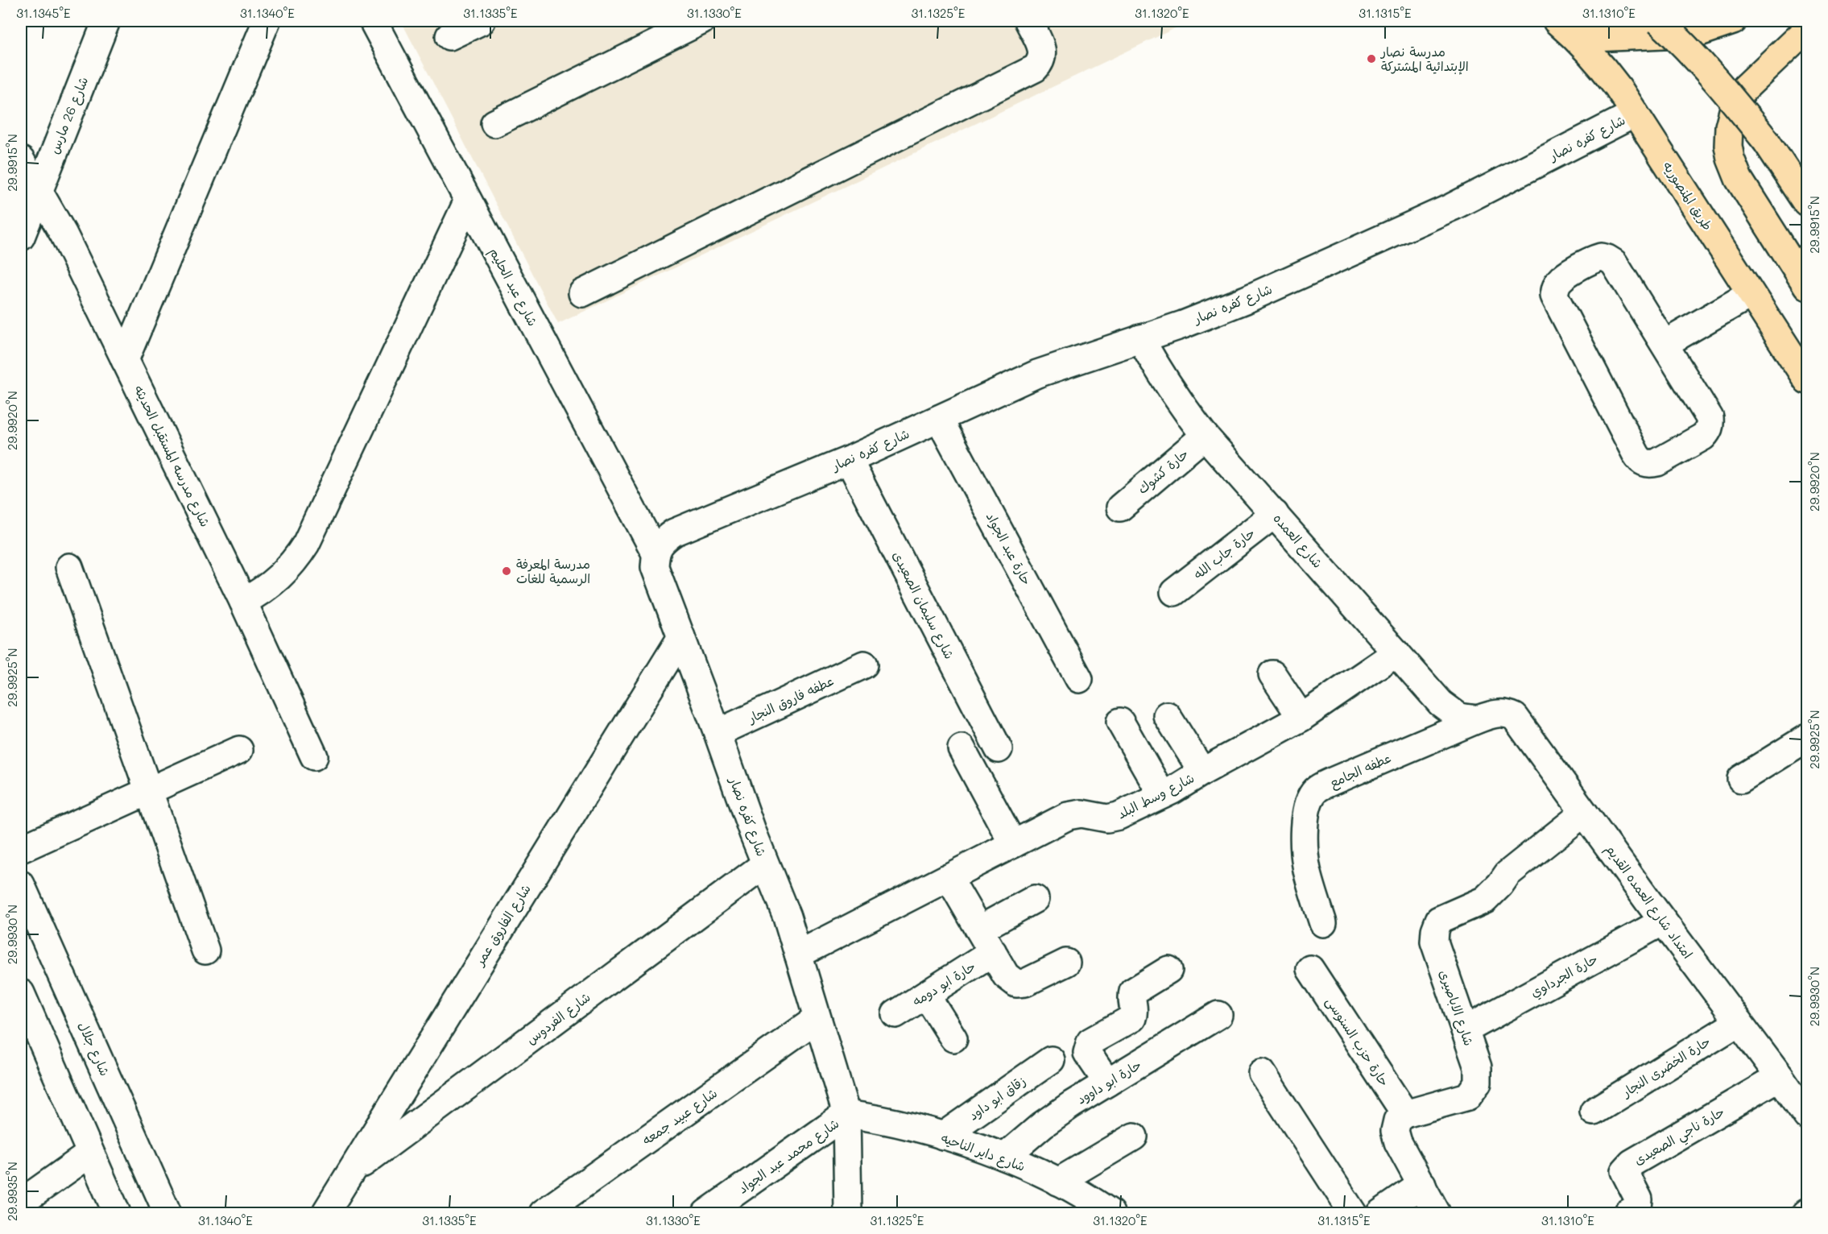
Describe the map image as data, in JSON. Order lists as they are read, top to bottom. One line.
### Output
{"streets":{"main road":["طريق المنصوريه"],"street":["شارع 26 مارس","شارع كفره نصار","شارع عبد الحليم","شارع مدرسه المستقبل الحديثه","حارة كشوك","شارع العمده","حارة عبد الجواد","حارة جاب الله","شارع سليمان الصعيدى","عطفه فاروق النجار","عطفه الجامع","شارع وسط البلد","امتداد شارع العمده القديم","شارع الفاروق عمر","حارة الجرداوي","حارة ابو دومه","شارع الاباصيرى","شارع الفردوس","حارة حزب السنوسى","شارع جلال","حارة الخضرى النجار","حارة ابو داوود","زقاق ابو داود","شارع عبيد جمعه","حارة ناجي الصعيدى","شارع داير الناحيه","شارع محمد عبد الجواد"]},"crossings":[["شارع 26 مارس","شارع مدرسه المستقبل الحديثه"],["شارع كفره نصار","طريق المنصوريه"],["شارع كفره نصار","شارع عبد الحليم"],["شارع كفره نصار","شارع العمده"],["شارع كفره نصار","حارة عبد الجواد"],["شارع كفره نصار","شارع سليمان الصعيدى"],["شارع كفره نصار","عطفه فاروق النجار"],["شارع كفره نصار","شارع وسط البلد"],["شارع كفره نصار","شارع الفاروق عمر"],["شارع كفره نصار","شارع الفردوس"],["شارع كفره نصار","شارع عبيد جمعه"],["شارع كفره نصار","شارع داير الناحيه"],["شارع كفره نصار","شارع محمد عبد الجواد"],["حارة كشوك","شارع العمده"],["شارع العمده","حارة جاب الله"],["شارع العمده","عطفه الجامع"],["شارع العمده","شارع وسط البلد"],["شارع العمده","امتداد شارع العمده القديم"],["عطفه الجامع","امتداد شارع العمده القديم"],["امتداد شارع العمده القديم","حارة الجرداوي"],["امتداد شارع العمده القديم","شارع الاباصيرى"],["امتداد شارع العمده القديم","حارة الخضرى النجار"],["امتداد شارع العمده القديم","حارة ناجي الصعيدى"],["شارع الفاروق عمر","شارع الفردوس"],["حارة الجرداوي","شارع الاباصيرى"],["شارع الاباصيرى","حارة حزب السنوسى"],["حارة ابو داوود","شارع داير الناحيه"],["زقاق ابو داود","شارع داير الناحيه"],["شارع داير الناحيه","شارع محمد عبد الجواد"]],"places":["مدرسة نصار الإبتدائية المشتركة","مدرسة المعرفة الرسمية للغات"],"coordinates":["31.1345°E","31.1340°E","31.1335°E","31.1330°E","31.1325°E","31.1320°E","31.1315°E","31.1310°E","29.9915°N","29.9920°N","29.9925°N","29.9930°N","29.9935°N"]}
